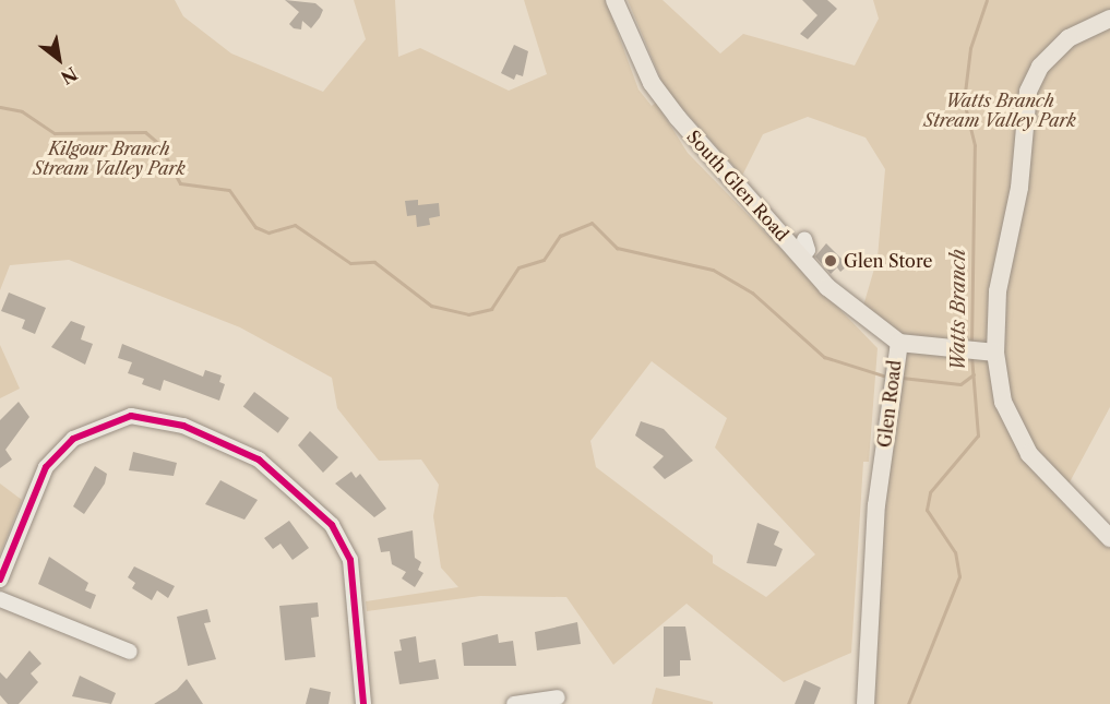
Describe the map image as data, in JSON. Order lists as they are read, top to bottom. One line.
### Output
{"streets":{"main road":["South Glen Road","Glen Road"]},"crossings":[["South Glen Road","Glen Road"]],"water":["Watts Branch"],"parks":["Watts Branch Stream Valley Park","Kilgour Branch Stream Valley Park"],"places":["Glen Store"],"north":"bottom right"}
